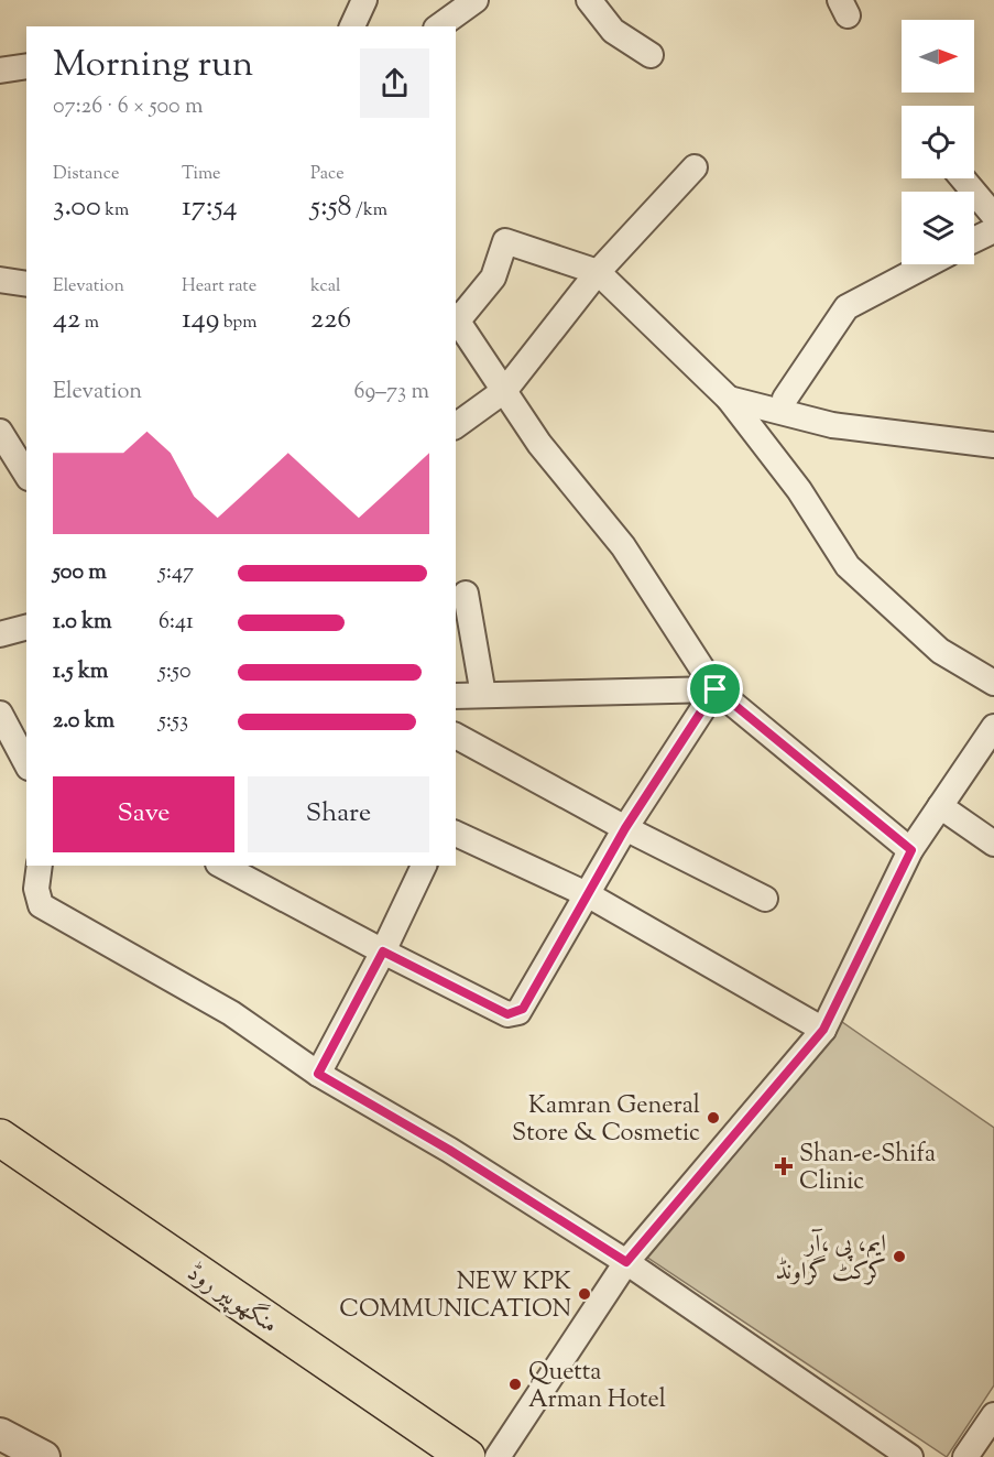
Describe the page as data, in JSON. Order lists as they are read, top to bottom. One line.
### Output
{"streets":{"main road":["منگھوپیر روڈ"]},"places":{"other":["Kamran General Store & Cosmetic","ایم، پی ،آر کرکٹ گراونڈ","NEW KPK COMMUNICATION","Quetta Arman Hotel"],"health":["Shan-e-Shifa Clinic"]},"north":"right","page":{"heading":["Morning run","07:26 · 6 × 500 m"],"stats":[["Distance","3.00 km"],["Time","17:54"],["Pace","5:58 /km"],["Elevation","42 m"],["Heart rate","149 bpm"],["kcal","226"]],"chart":["Elevation","69–73 m"],"list":[{"name":"500 m","note":"5:47"},{"name":"1.0 km","note":"6:41"},{"name":"1.5 km","note":"5:50"},{"name":"2.0 km","note":"5:53"}],"buttons":["Save","Share"]}}
